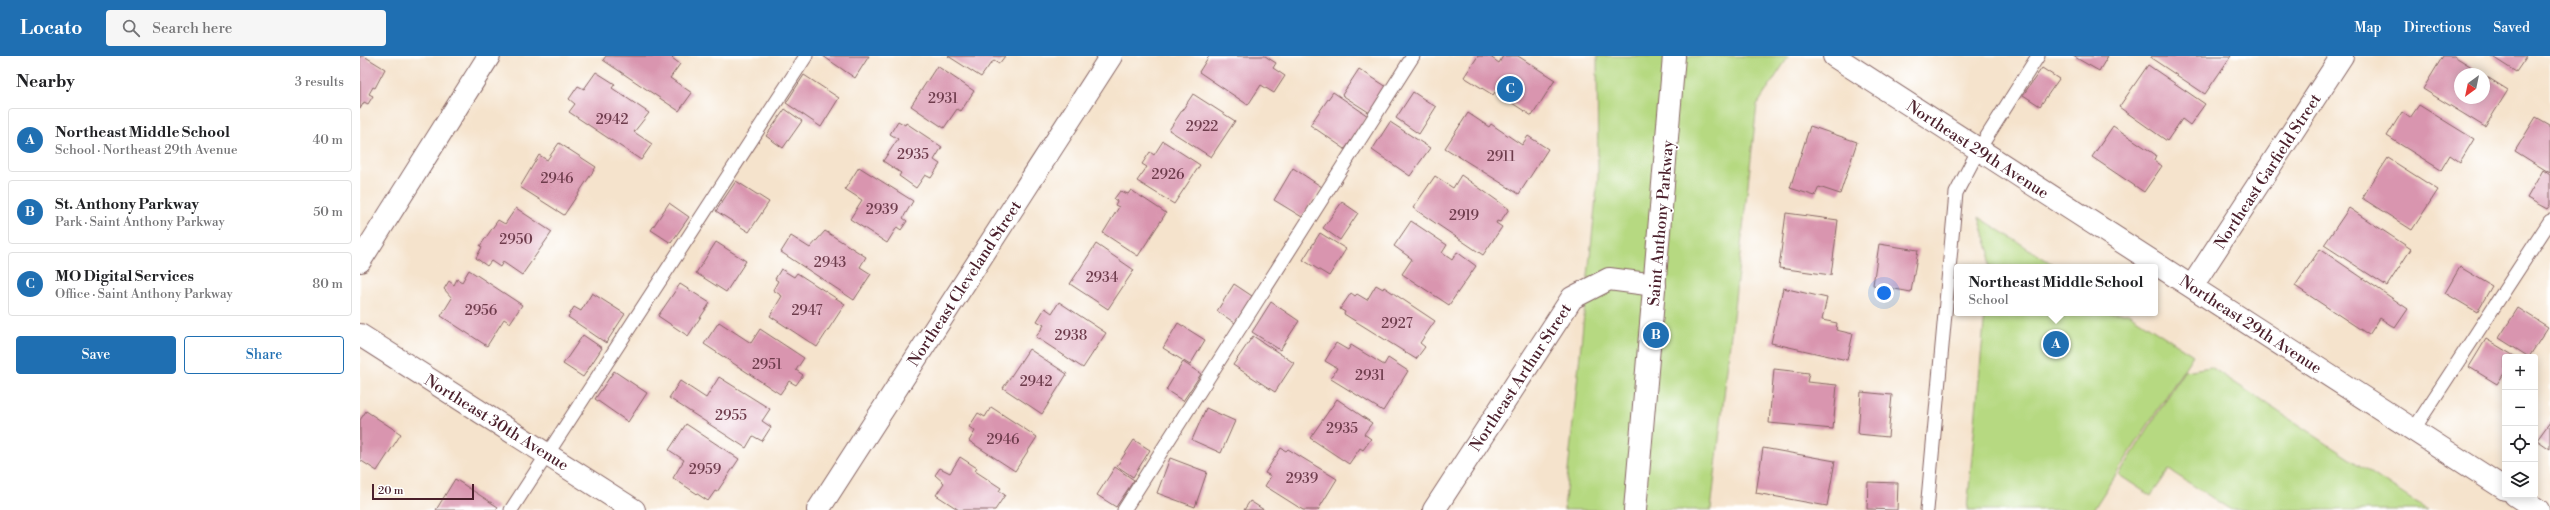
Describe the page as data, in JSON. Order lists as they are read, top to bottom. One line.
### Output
{"streets":{"street":["Northeast 29th Avenue","Northeast Garfield Street","Saint Anthony Parkway","Northeast Cleveland Street","Northeast Arthur Street","Northeast 30th Avenue"]},"crossings":[["Northeast 29th Avenue","Northeast Garfield Street"],["Saint Anthony Parkway","Northeast Arthur Street"]],"house_numbers":["2931","2942","2922","2935","2911","2926","2946","2939","2919","2950","2943","2934","2956","2947","2927","2938","2951","2931","2942","2955","2935","2946","2959","2939"],"scale_bar":"20 m","north":"bottom left","page":{"header":"Locato","search":"Search here","nav":["Map","Directions","Saved"],"heading":["Nearby","3 results"],"pins":["C","B","A"],"list":[{"mark":"A","name":"Northeast Middle School","note":"School · Northeast 29th Avenue","value":"40 m"},{"mark":"B","name":"St. Anthony Parkway","note":"Park · Saint Anthony Parkway","value":"50 m"},{"mark":"C","name":"MO Digital Services","note":"Office · Saint Anthony Parkway","value":"80 m"}],"popup":["Northeast Middle School","School"],"buttons":["Save","Share"],"map_buttons":["+","−"],"scale":"20 m"}}
